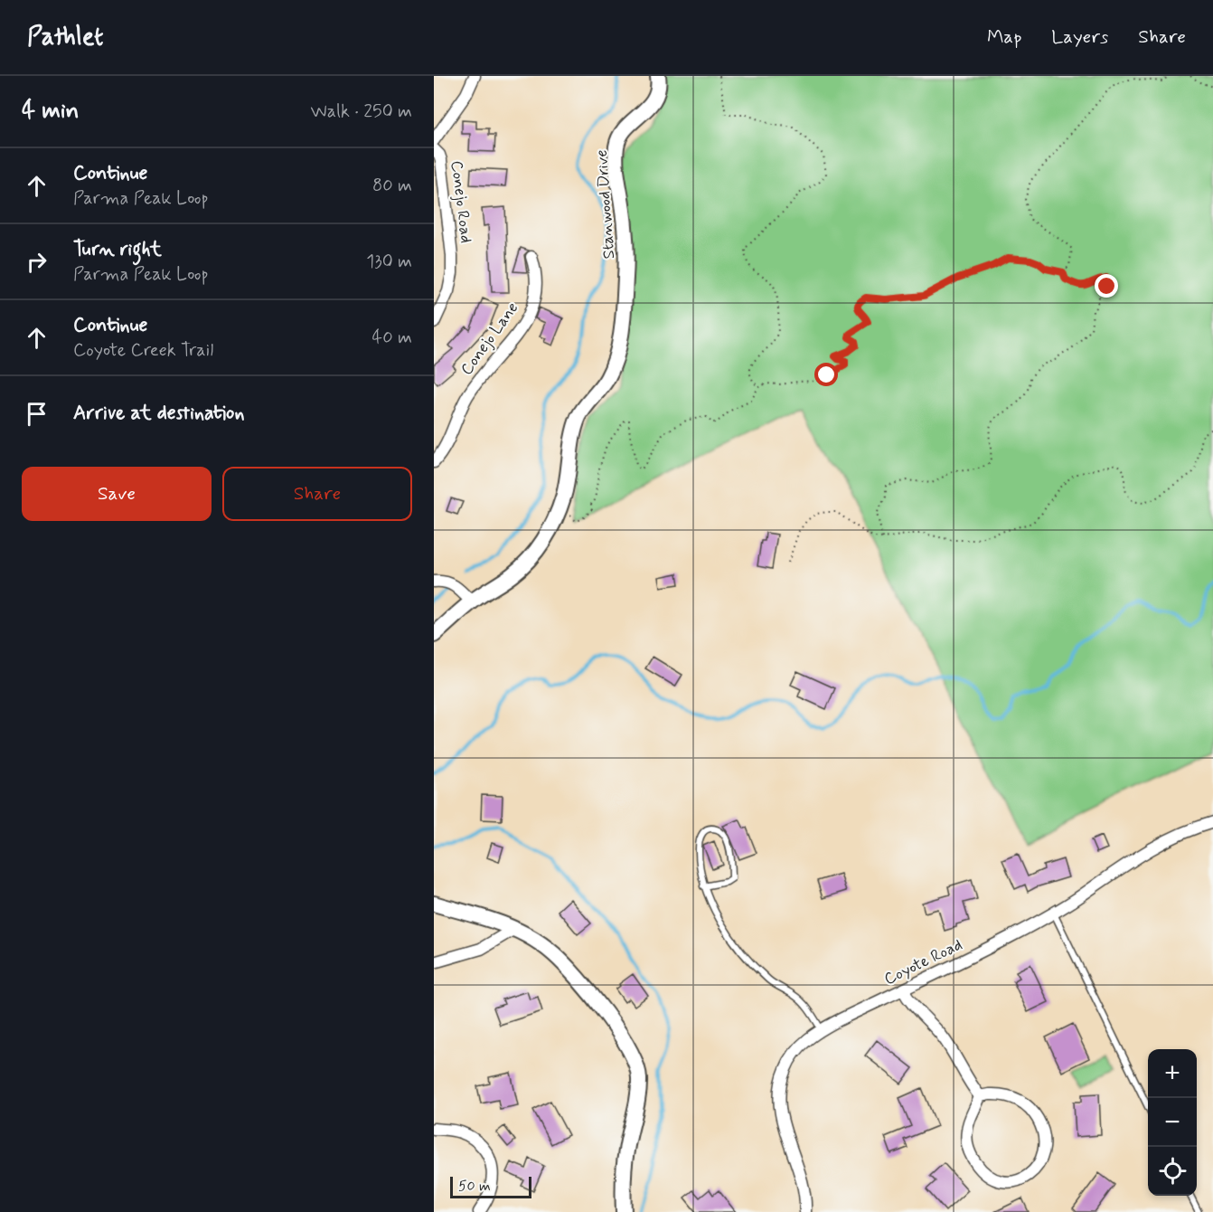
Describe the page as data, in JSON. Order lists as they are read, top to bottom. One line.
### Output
{"streets":{"main road":["Stanwood Drive"],"street":["Conejo Road","Conejo Lane","Coyote Road"]},"scale_bar":"50 m","page":{"header":"Pathlet","nav":["Map","Layers","Share"],"heading":["4 min","Walk · 250 m"],"list":[["Continue","Parma Peak Loop","80 m"],["Turn right","Parma Peak Loop","130 m"],["Continue","Coyote Creek Trail","40 m"],"Arrive at destination"],"buttons":["Save","Share"],"map_buttons":["+","−"],"scale":"50 m"}}
